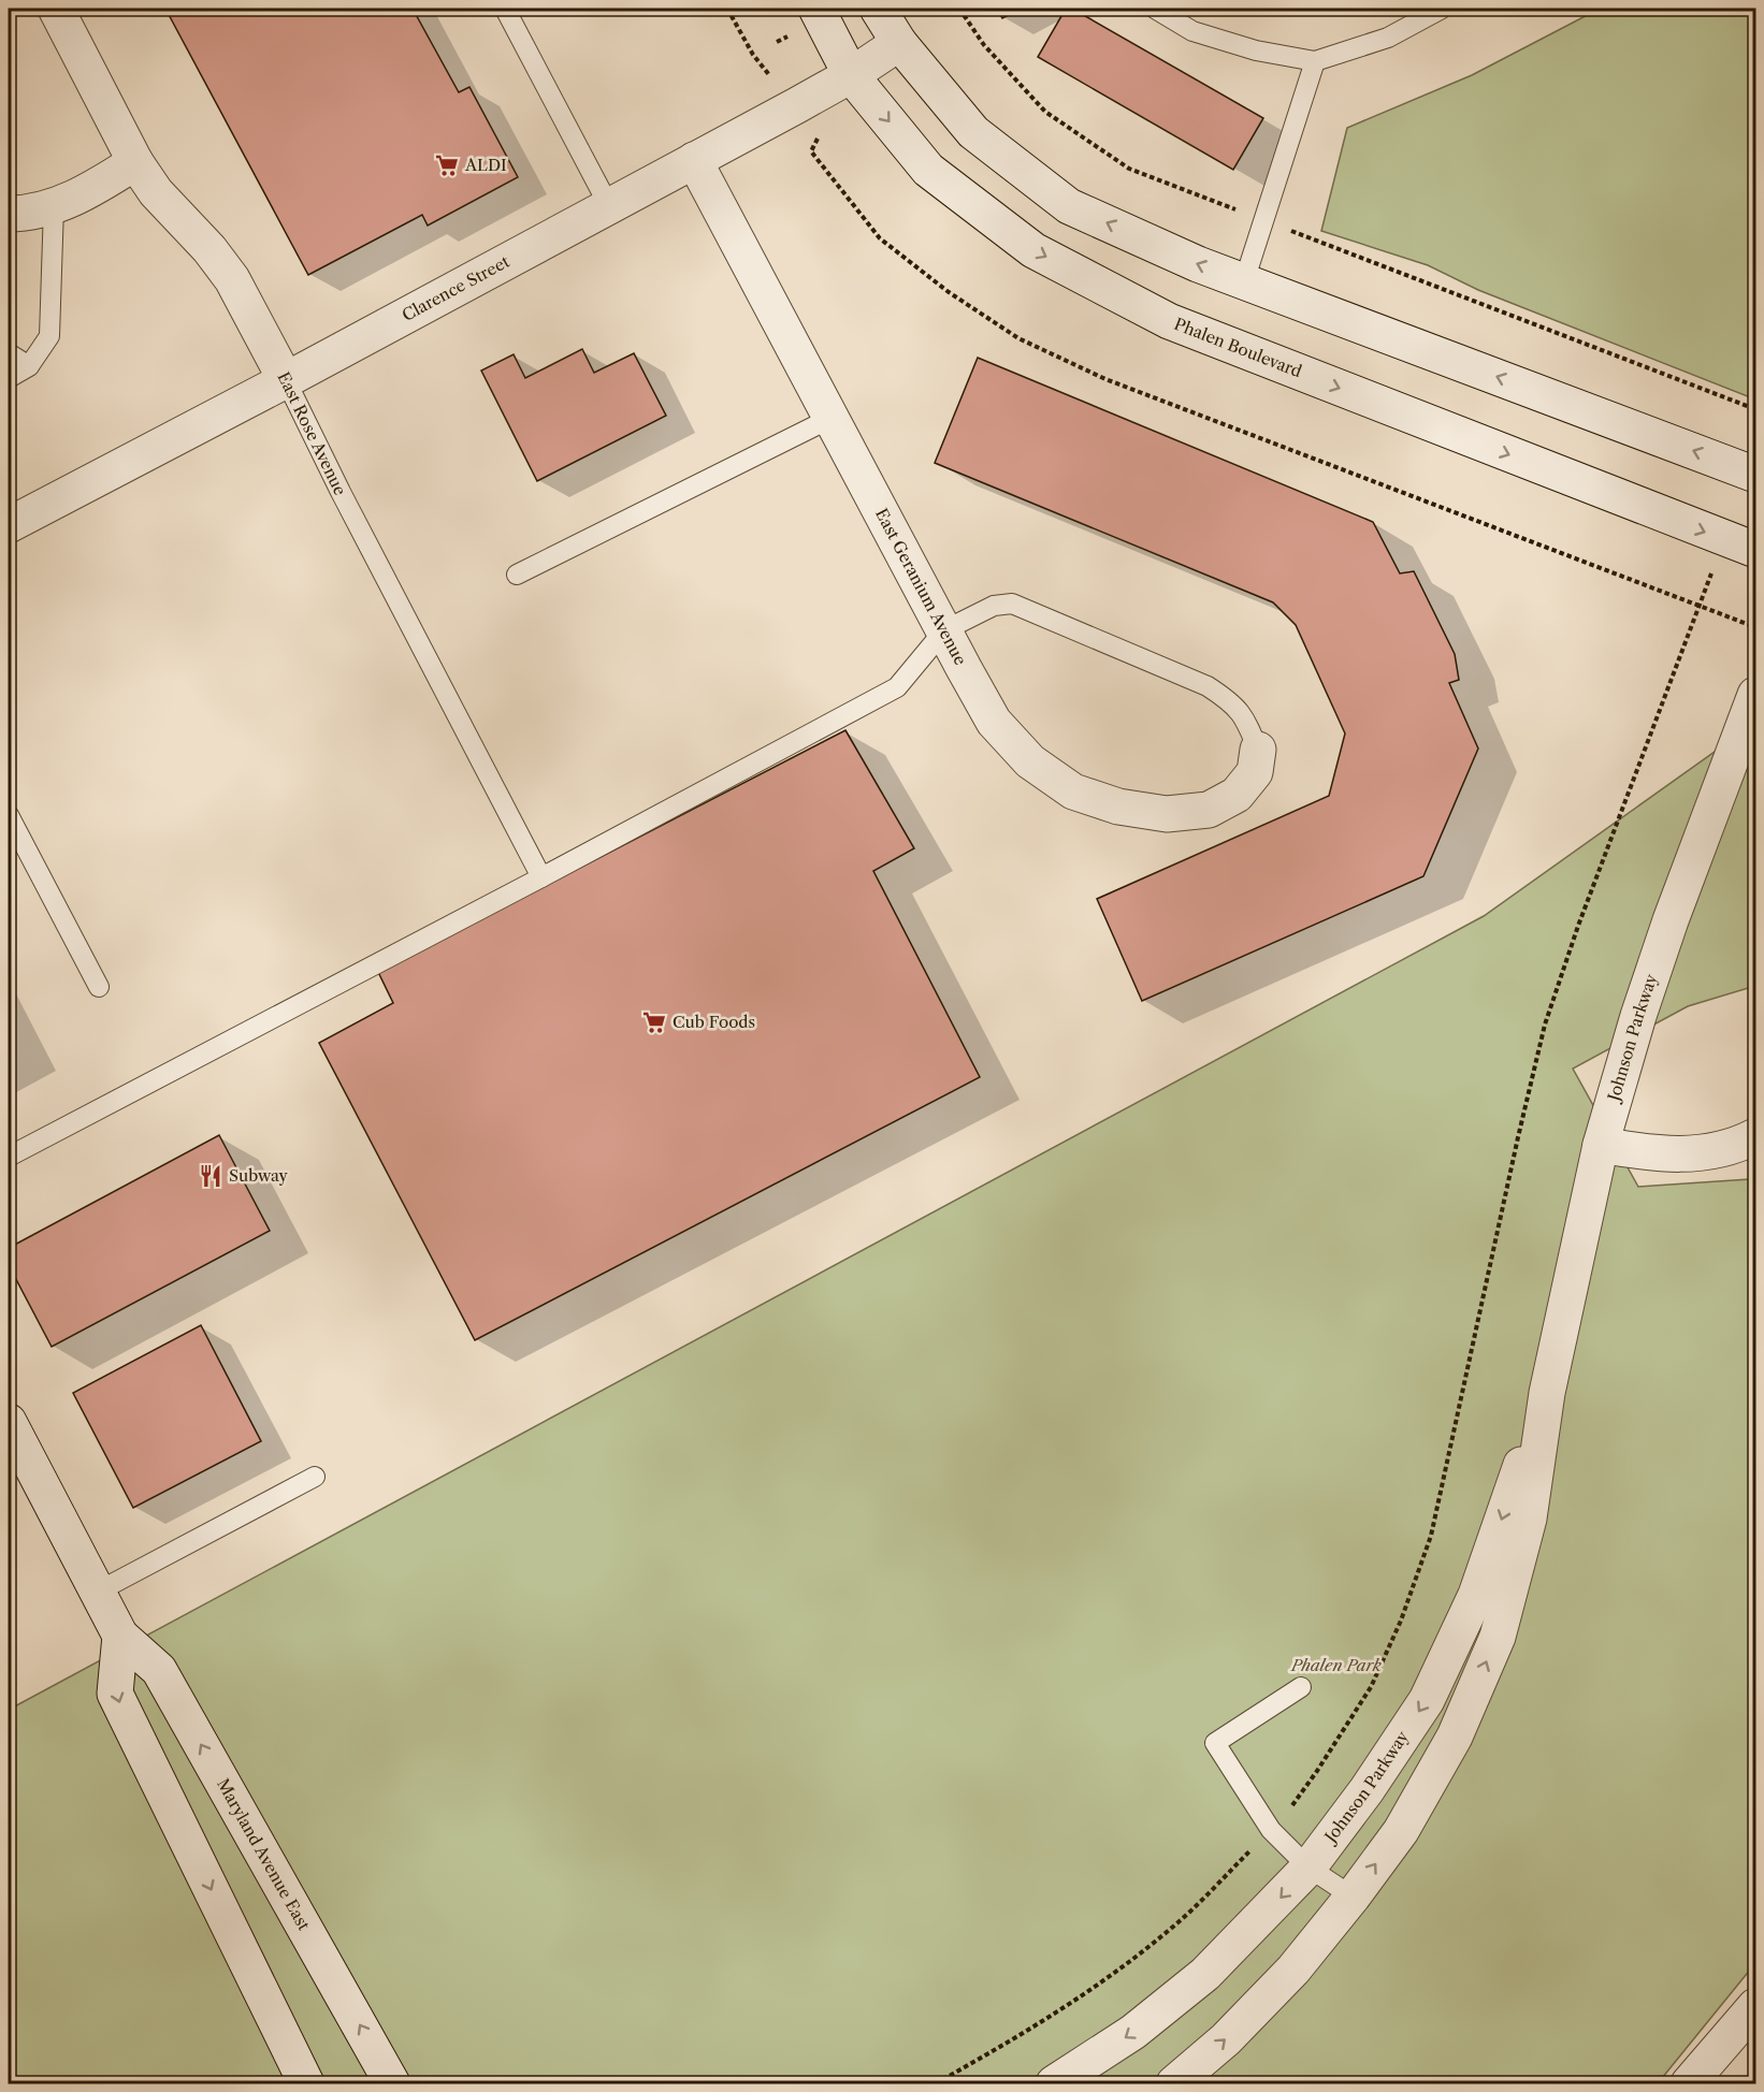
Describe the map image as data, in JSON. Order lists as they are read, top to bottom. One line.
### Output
{"streets":{"street":["Clarence Street","Phalen Boulevard","East Rose Avenue","East Geranium Avenue","Johnson Parkway","Maryland Avenue East"]},"crossings":[["Clarence Street","Phalen Boulevard"],["Clarence Street","East Rose Avenue"],["Clarence Street","East Geranium Avenue"]],"parks":["Phalen Park"],"places":{"supermarket":["ALDI","Cub Foods"],"restaurant":["Subway"]}}
